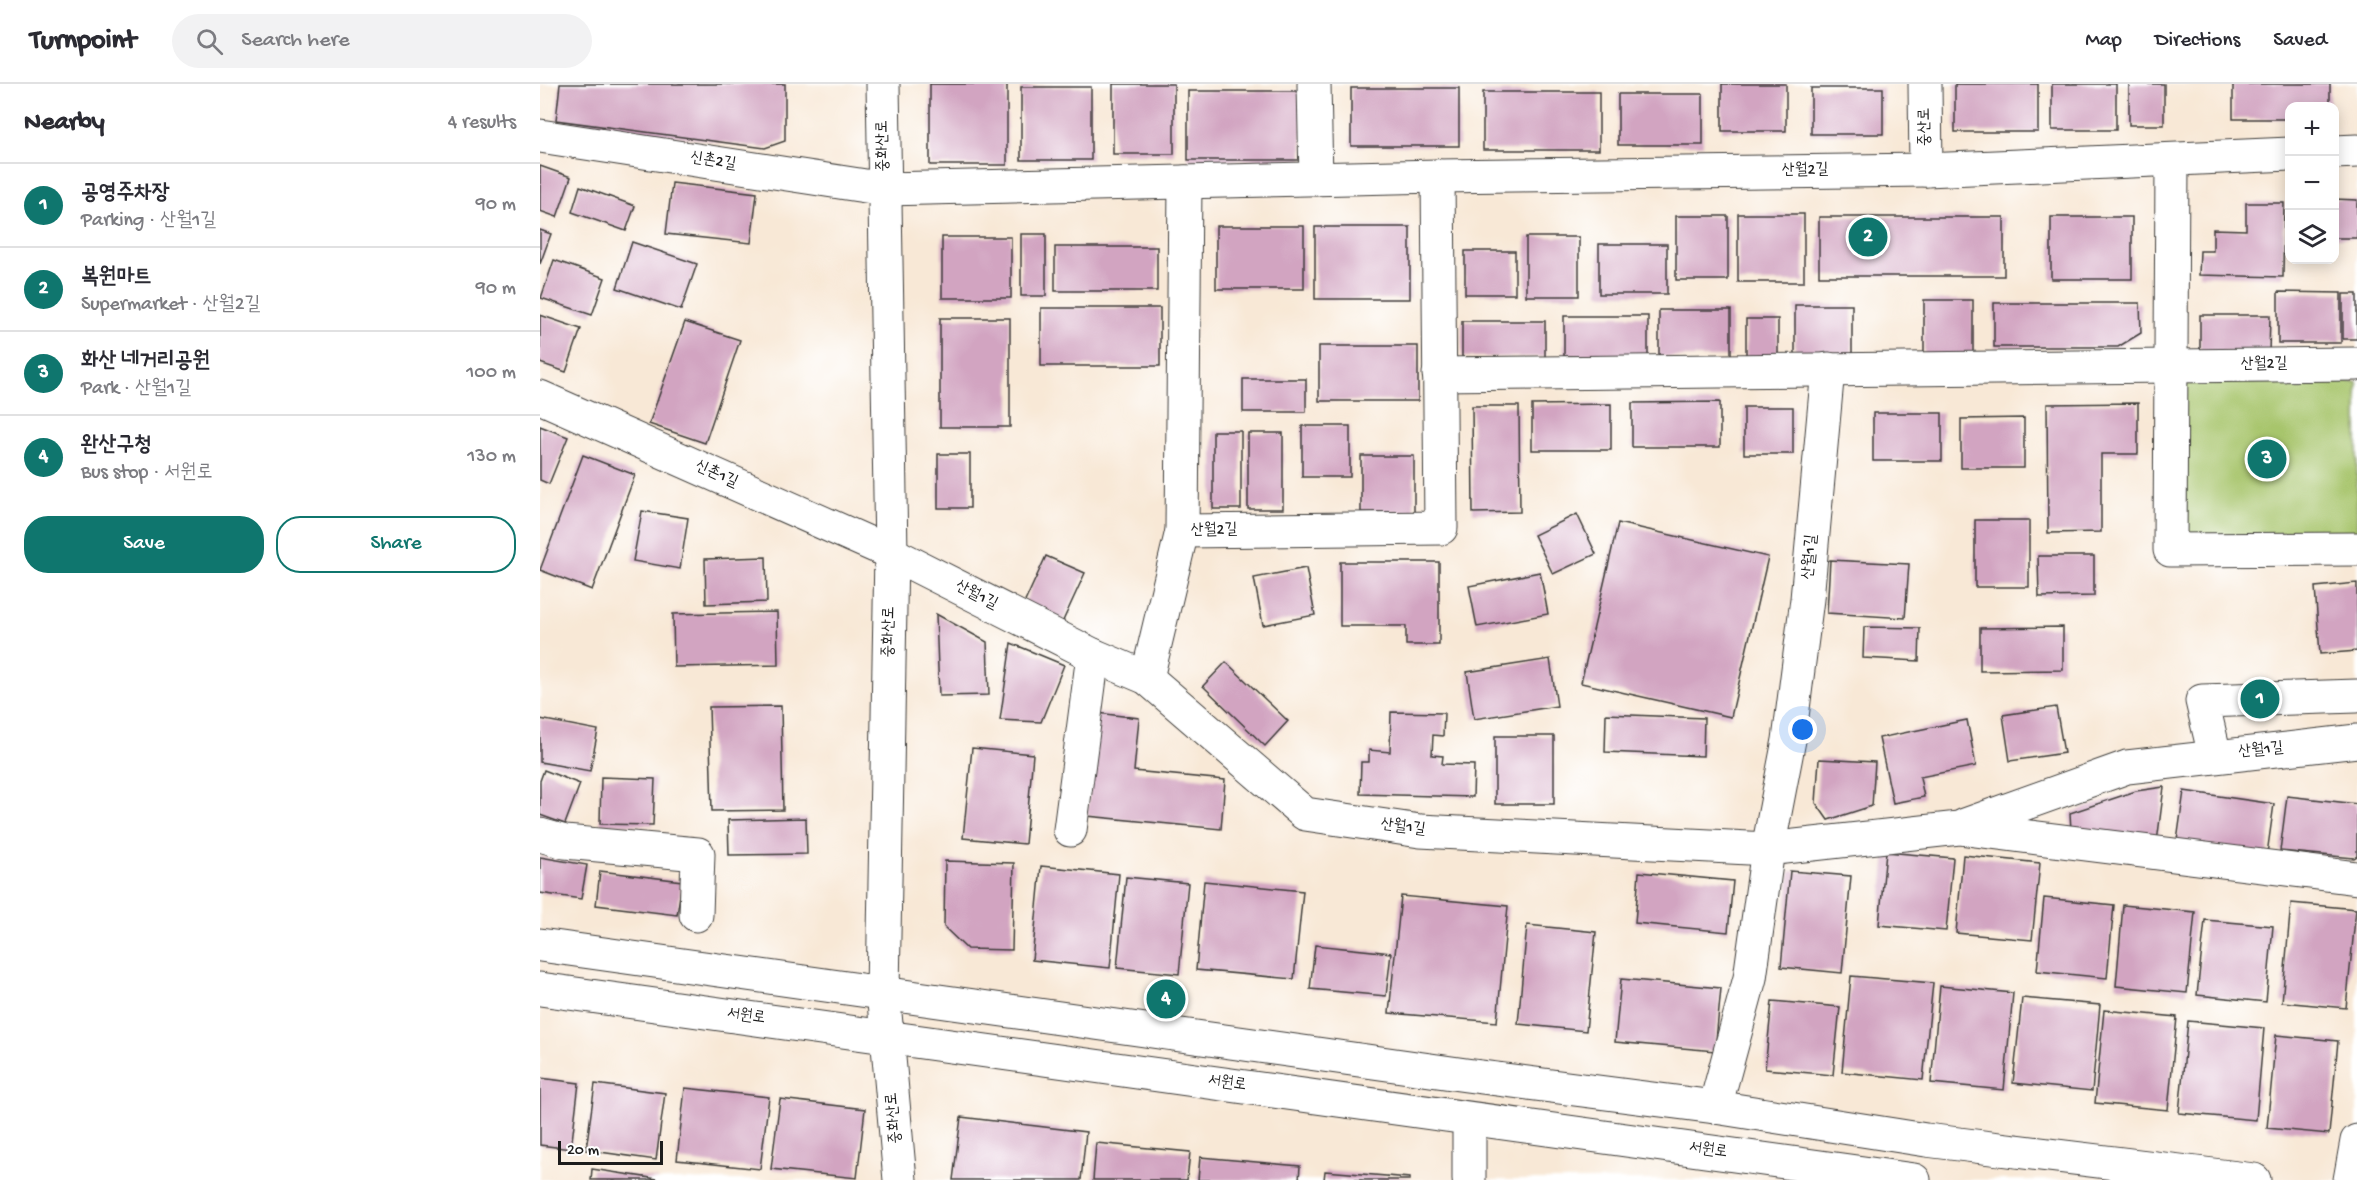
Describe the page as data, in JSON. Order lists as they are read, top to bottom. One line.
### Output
{"streets":{"street":["중산로","중화산로","신촌2길","산월2길","신촌1길","산월1길","서원로"]},"crossings":[["중산로","산월2길"],["중화산로","신촌2길"],["중화산로","산월2길"],["중화산로","신촌1길"],["중화산로","산월1길"],["중화산로","서원로"],["신촌2길","산월2길"],["산월2길","산월1길"],["신촌1길","산월1길"]],"scale_bar":"20 m","page":{"header":"Turnpoint","search":"Search here","nav":["Map","Directions","Saved"],"heading":["Nearby","4 results"],"map_buttons":["+","−"],"list":[{"mark":"1","name":"공영주차장","note":"Parking · 산월1길","value":"90 m"},{"mark":"2","name":"복원마트","note":"Supermarket · 산월2길","value":"90 m"},{"mark":"3","name":"화산 네거리공원","note":"Park · 산월1길","value":"100 m"},{"mark":"4","name":"완산구청","note":"Bus stop · 서원로","value":"130 m"}],"pins":["2","3","1","4"],"buttons":["Save","Share"],"scale":"20 m"}}
